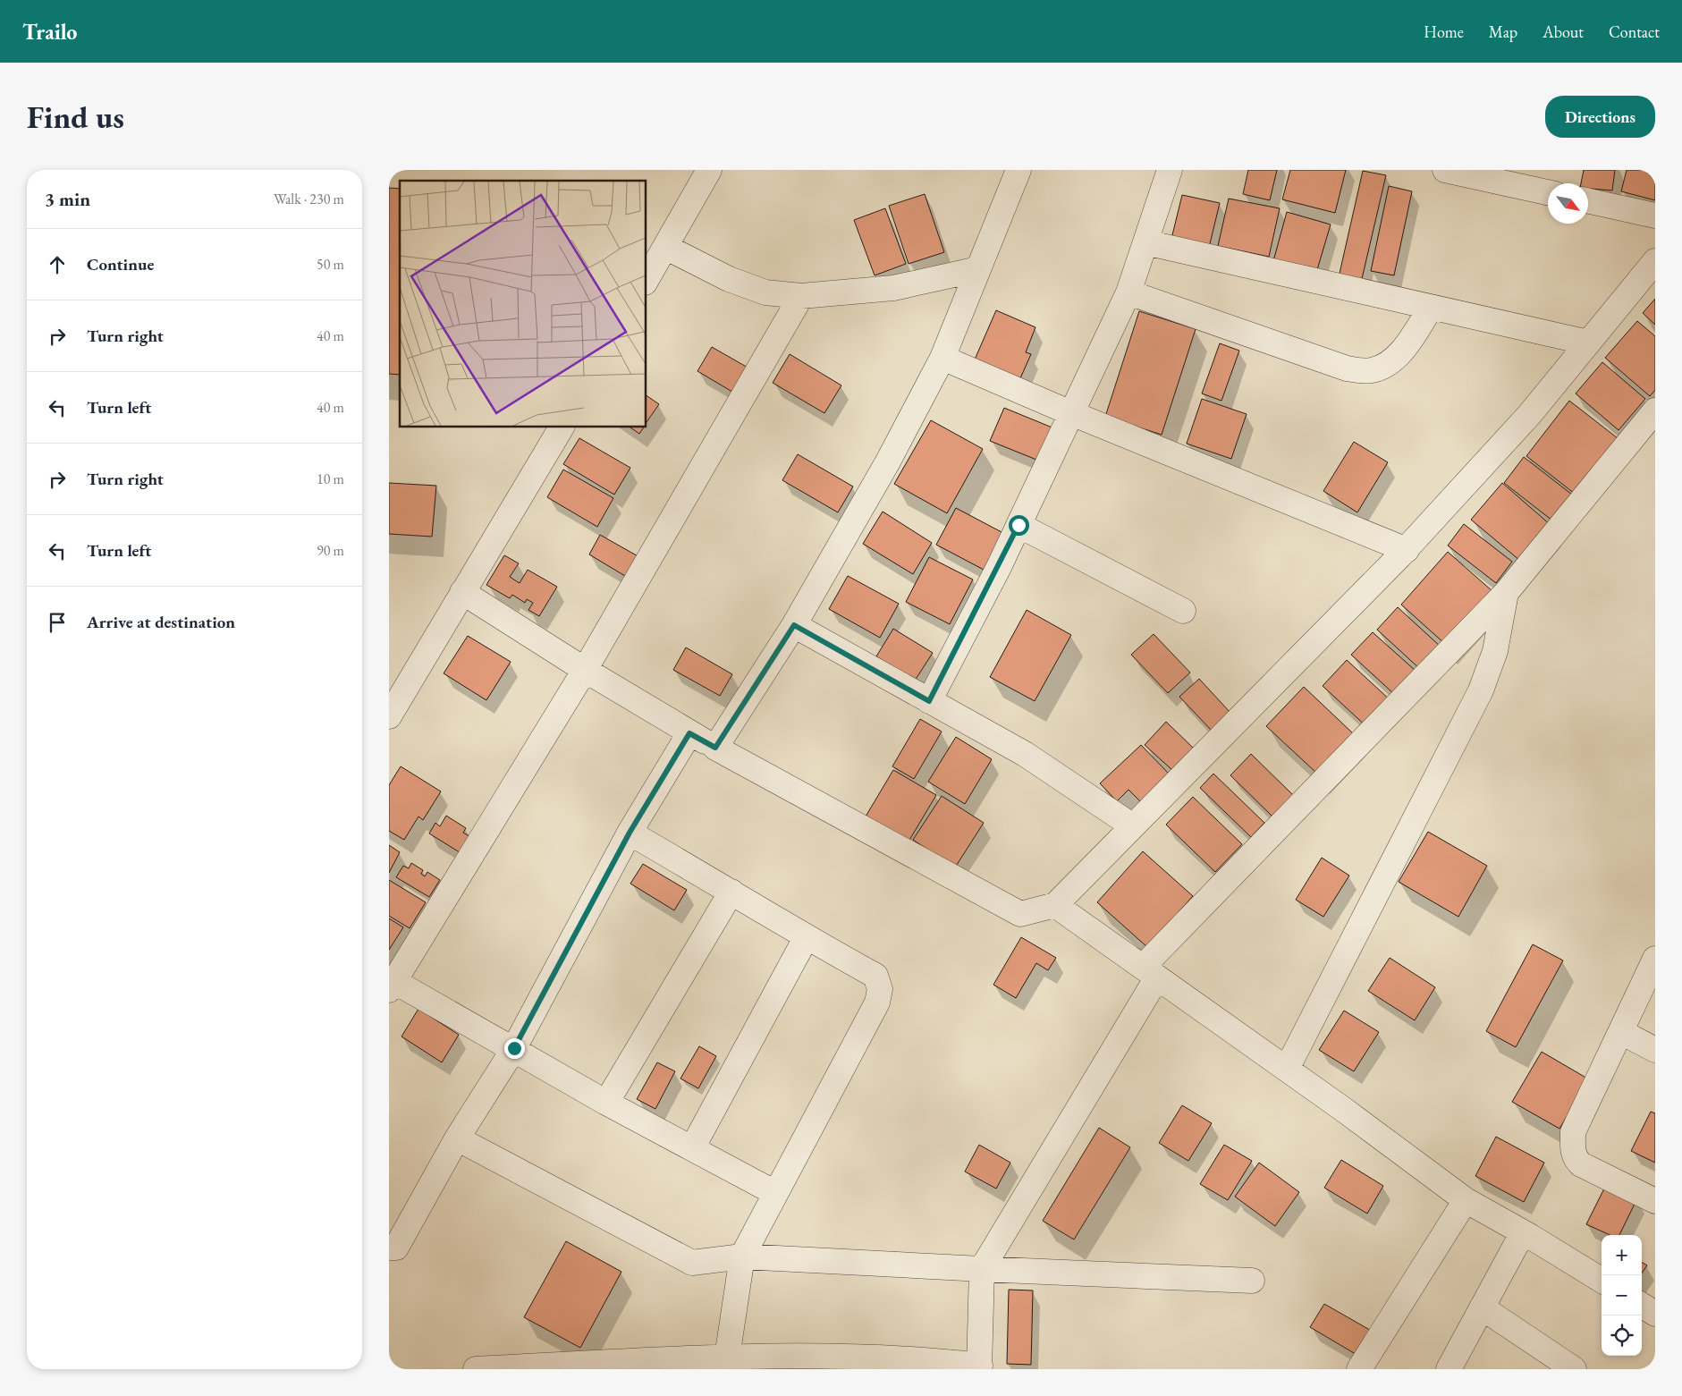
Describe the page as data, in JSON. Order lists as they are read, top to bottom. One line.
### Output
{"north":"bottom right","page":{"header":"Trailo","nav":["Home","Map","About","Contact"],"buttons":"Directions","title":"Find us","heading":["3 min","Walk · 230 m"],"list":[["Continue","50 m"],["Turn right","40 m"],["Turn left","40 m"],["Turn right","10 m"],["Turn left","90 m"],"Arrive at destination"],"map_buttons":["+","−"]}}
